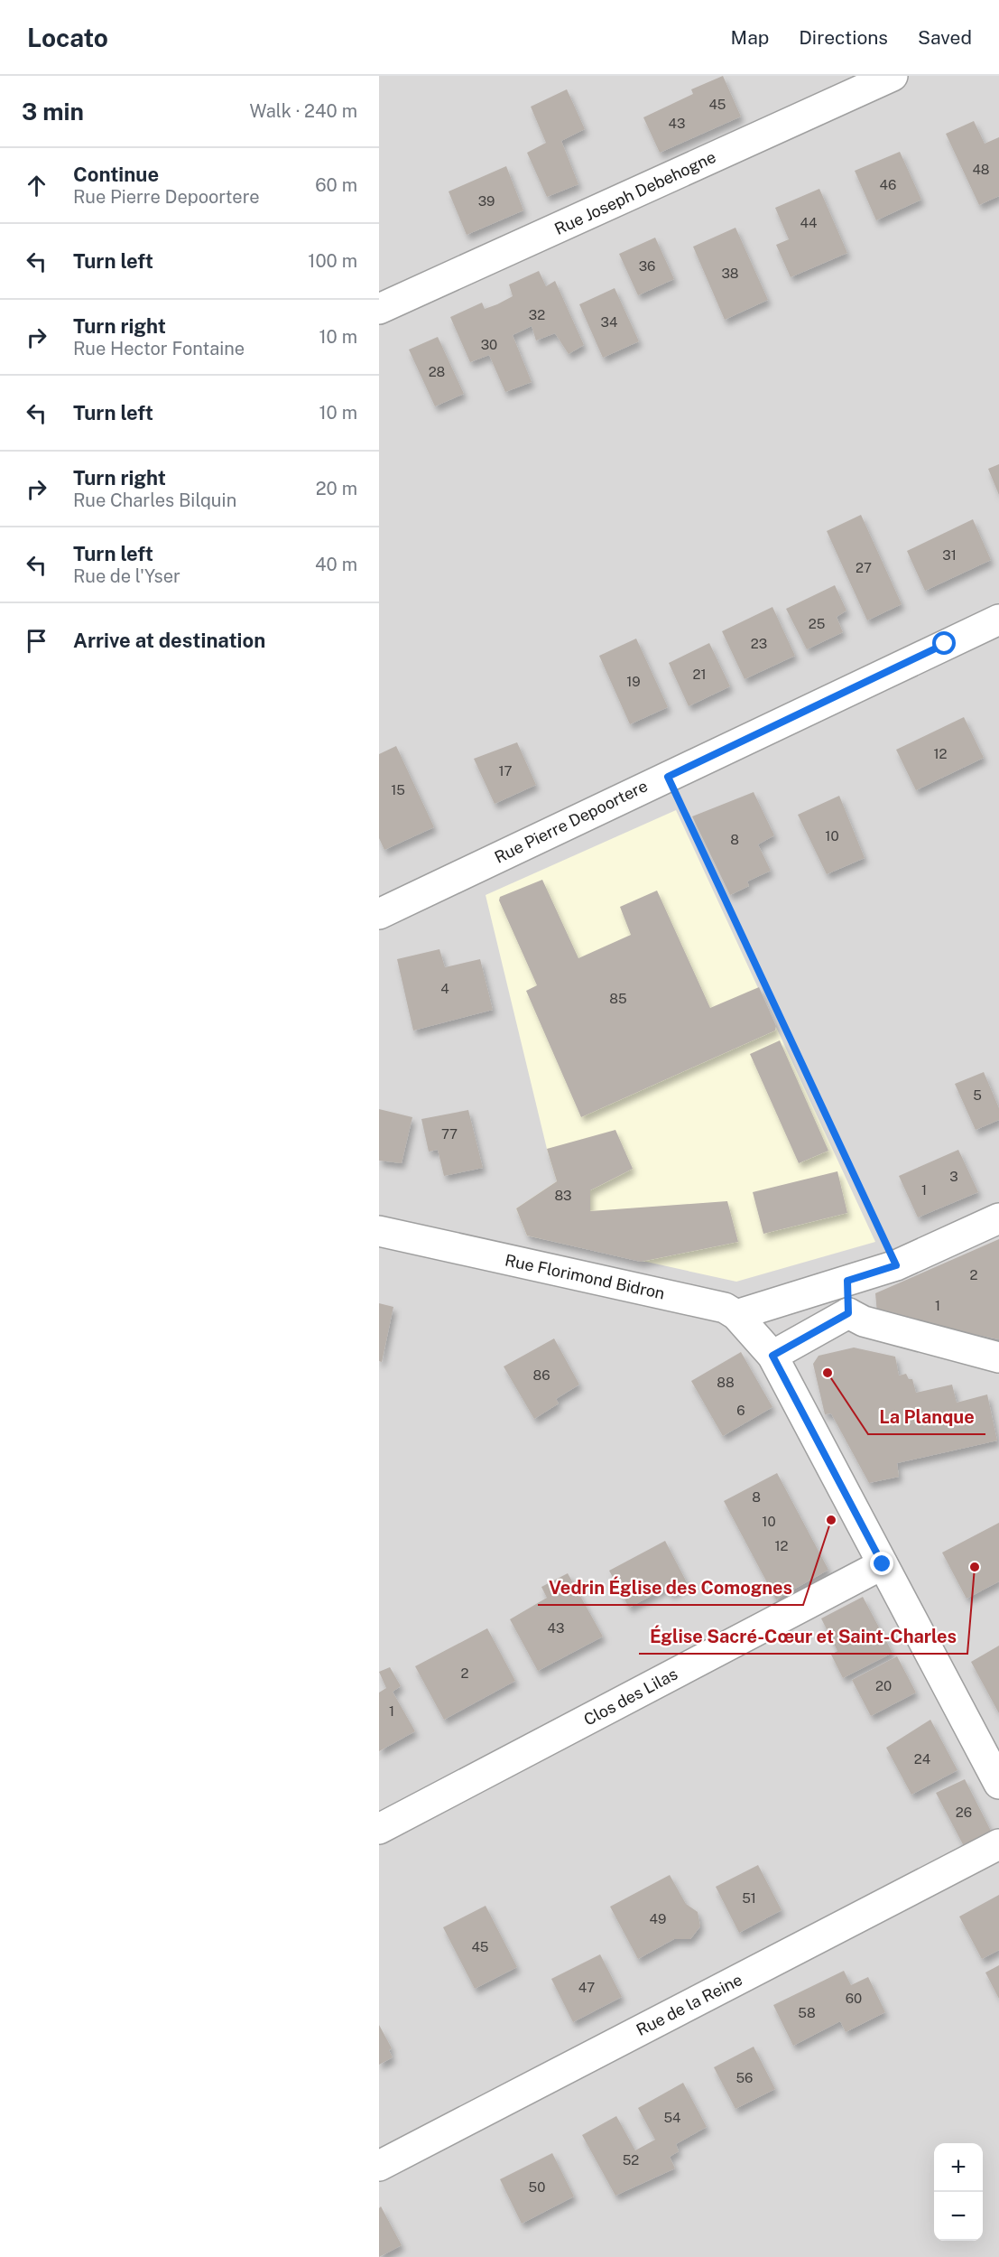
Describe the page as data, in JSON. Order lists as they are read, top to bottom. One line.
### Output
{"streets":{"street":["Rue Joseph Debehogne","Rue Pierre Depoortere","Rue Florimond Bidron","Clos des Lilas","Rue de la Reine"]},"crossings":[["Rue Florimond Bidron","Clos des Lilas"]],"places":["La Planque","Vedrin Église des Comognes","Église Sacré-Cœur et Saint-Charles"],"house_numbers":["45","43","48","46","39","44","36","38","32","34","30","28","31","27","25","23","21","19","12","17","15","10","8","4","85","5","77","3","1","83","2","1","86","88","6","8","10","12","43","2","20","1","24","26","51","49","45","47","60","58","56","54","52","50"],"page":{"header":"Locato","nav":["Map","Directions","Saved"],"heading":["3 min","Walk · 240 m"],"list":[["Continue","Rue Pierre Depoortere","60 m"],["Turn left","100 m"],["Turn right","Rue Hector Fontaine","10 m"],["Turn left","10 m"],["Turn right","Rue Charles Bilquin","20 m"],["Turn left","Rue de l'Yser","40 m"],"Arrive at destination"],"map_buttons":["+","−"]}}
